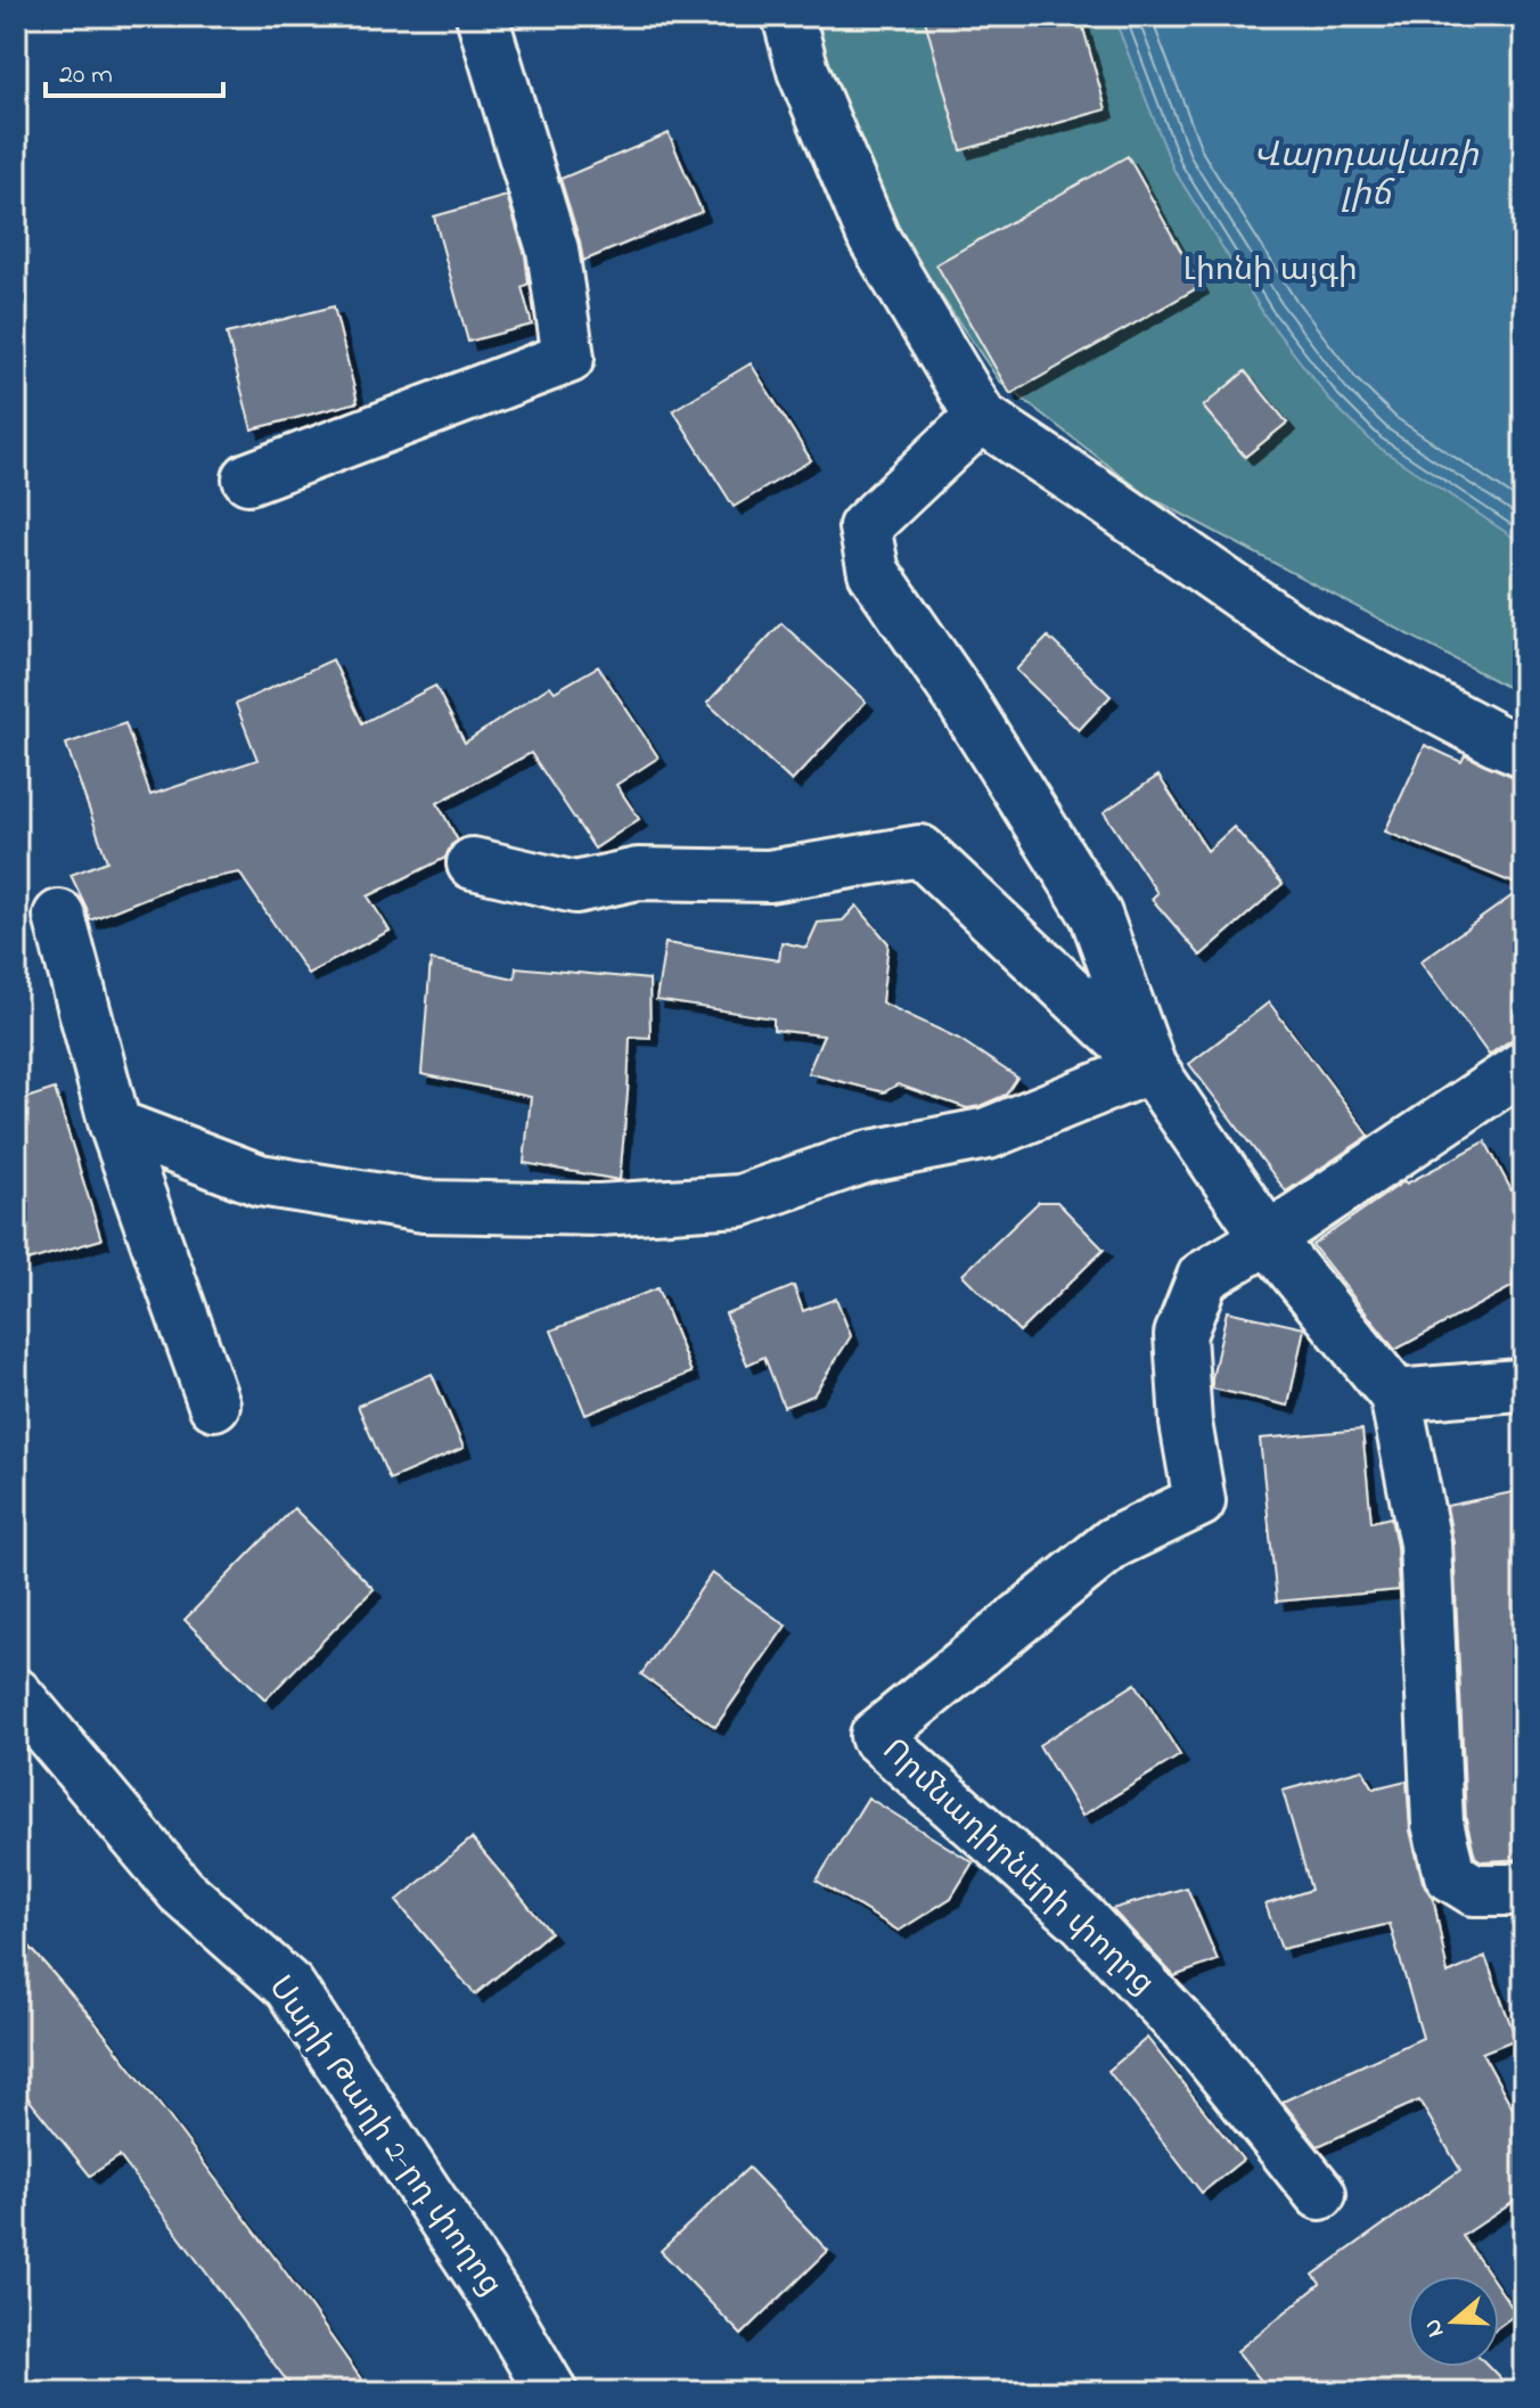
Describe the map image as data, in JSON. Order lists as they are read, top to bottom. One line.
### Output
{"streets":{"street":["Որմնադիրների փողոց","Սարի Թաղի 2-րդ փողոց"]},"water":["Վարդավառի լիճ"],"parks":["Լիոնի այգի"],"scale_bar":"20 m","north":"left"}
